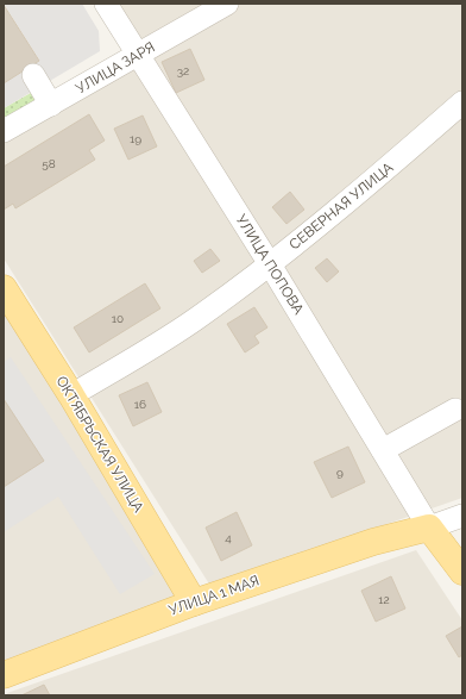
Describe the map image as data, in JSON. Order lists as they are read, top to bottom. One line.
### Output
{"streets":{"main road":["ОКТЯБРЬСКАЯ УЛИЦА","УЛИЦА 1 МАЯ"],"street":["УЛИЦА ЗАРЯ","СЕВЕРНАЯ УЛИЦА","УЛИЦА ПОПОВА"]},"crossings":[["УЛИЦА ЗАРЯ","УЛИЦА ПОПОВА"],["СЕВЕРНАЯ УЛИЦА","УЛИЦА ПОПОВА"],["СЕВЕРНАЯ УЛИЦА","ОКТЯБРЬСКАЯ УЛИЦА"],["УЛИЦА ПОПОВА","УЛИЦА 1 МАЯ"],["ОКТЯБРЬСКАЯ УЛИЦА","УЛИЦА 1 МАЯ"]],"house_numbers":["32","19","58","10","16","9","4","12"]}
